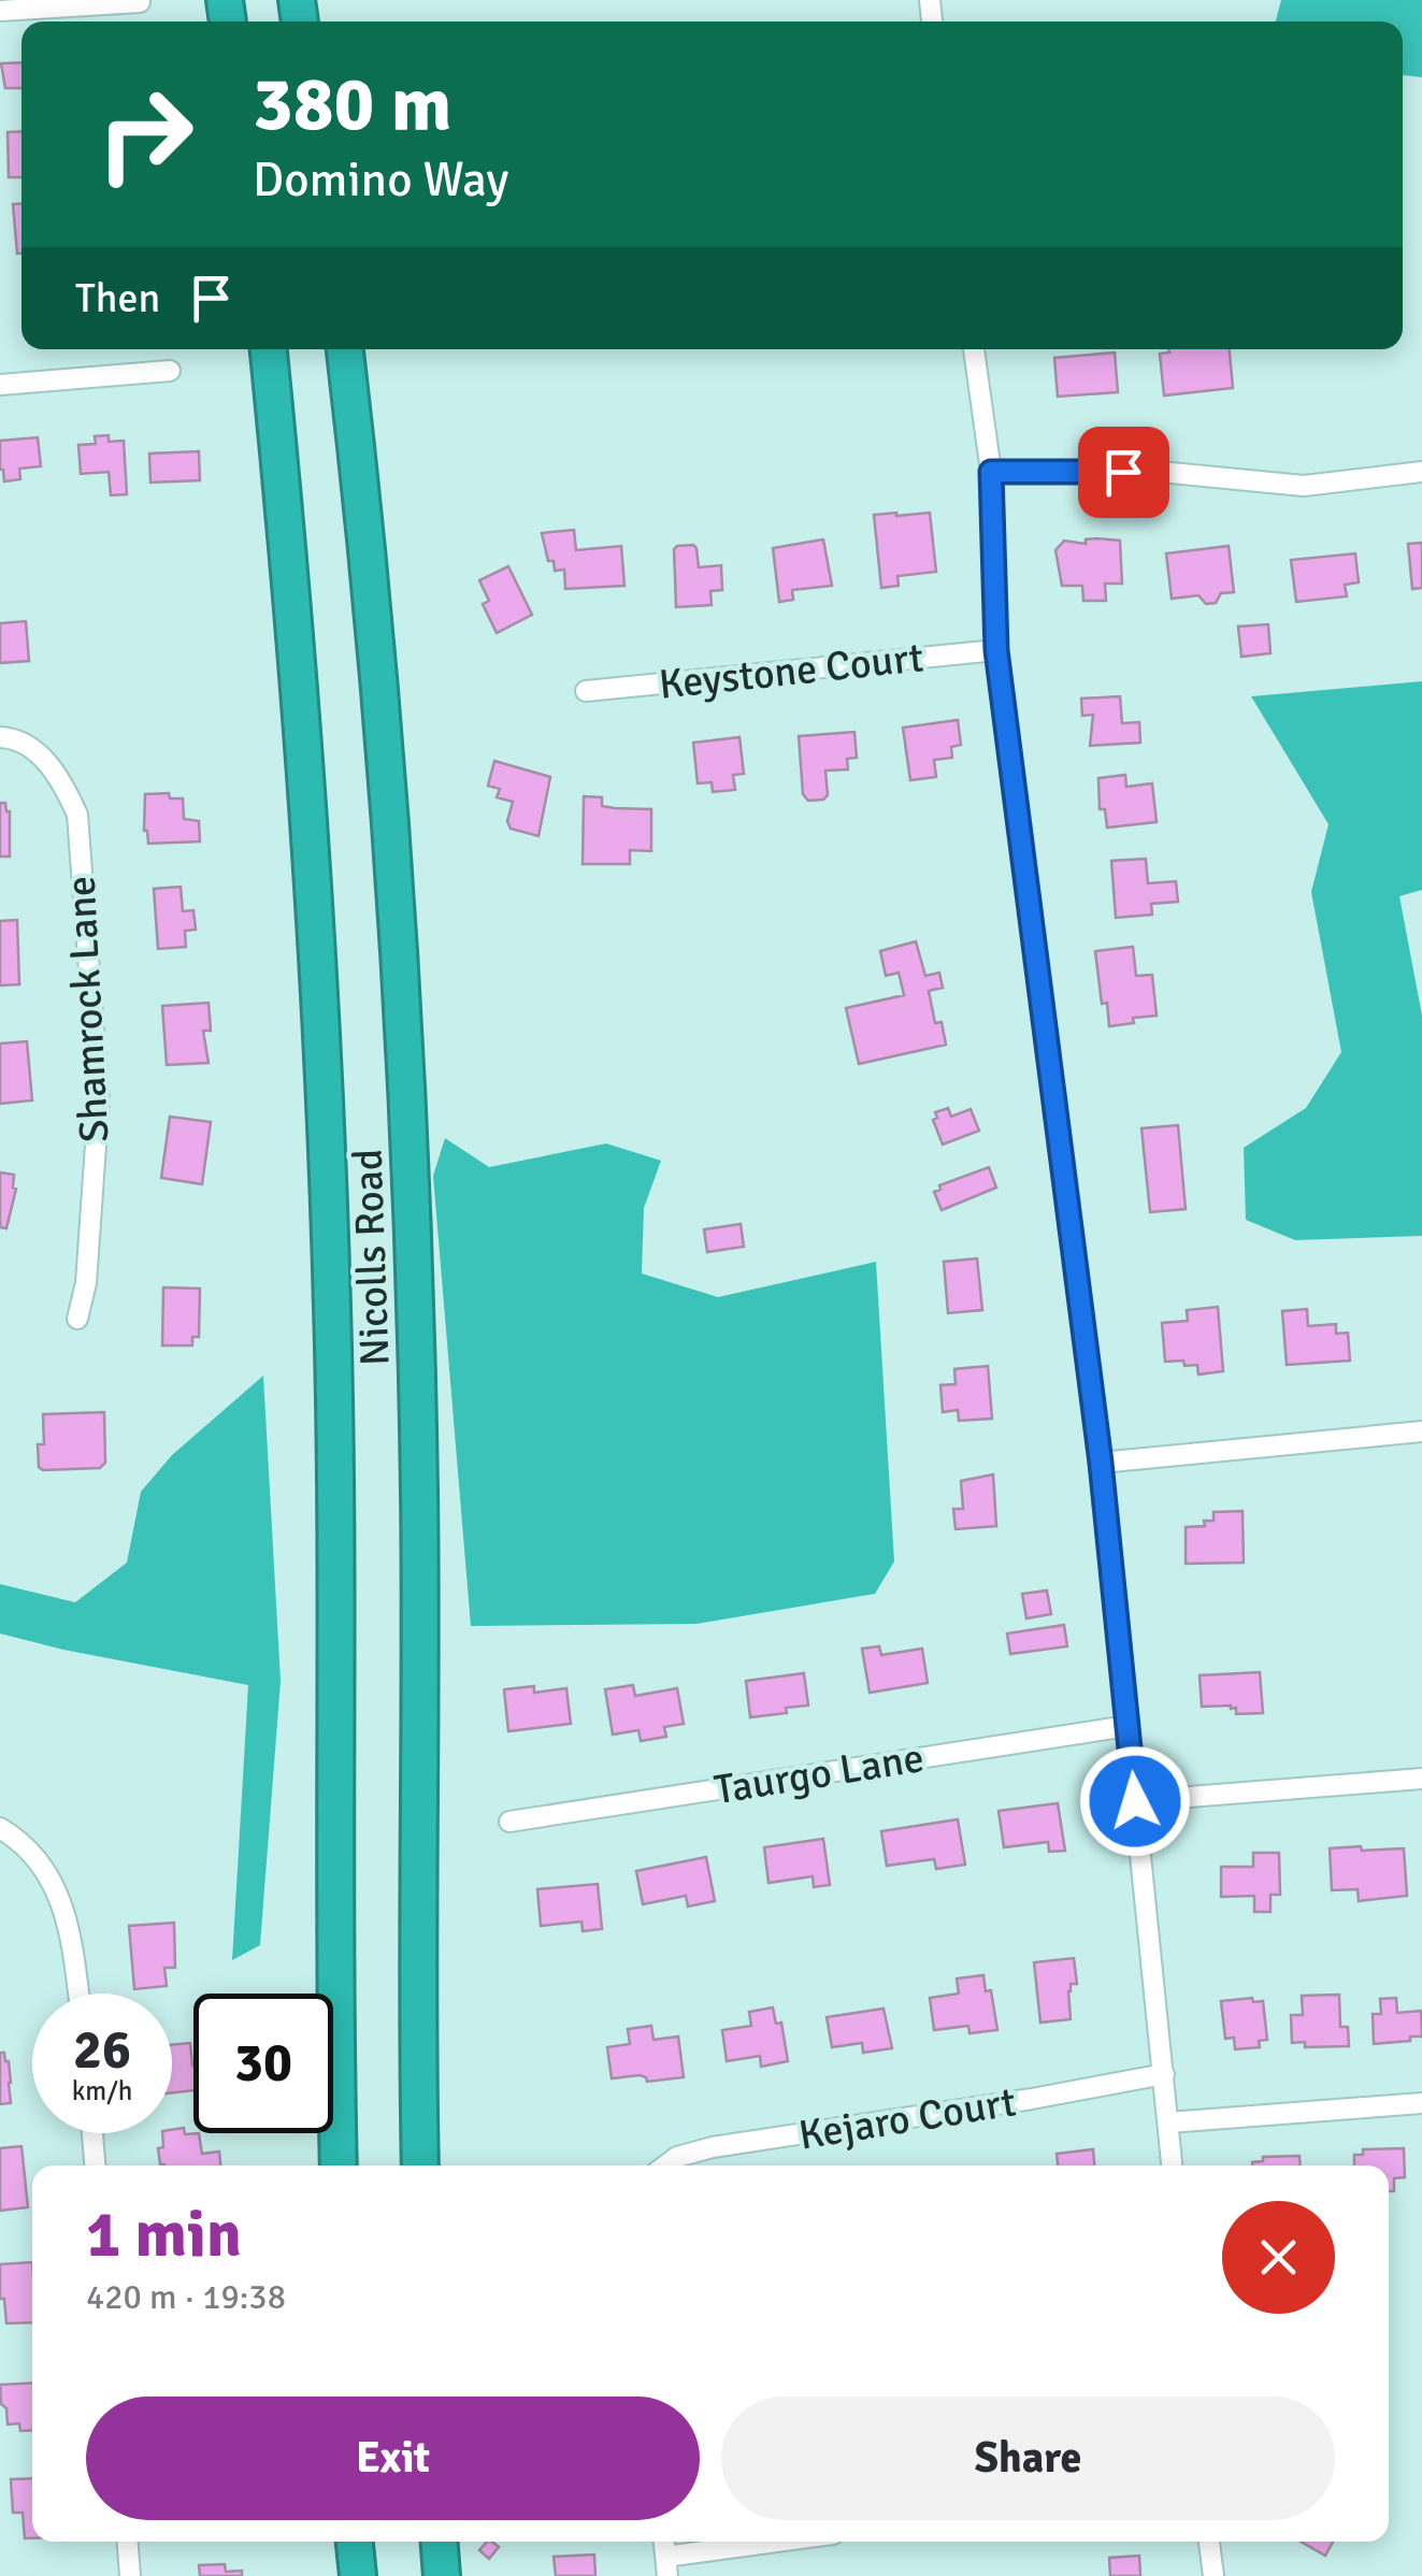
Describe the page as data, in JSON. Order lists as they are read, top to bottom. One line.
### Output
{"streets":{"highway":["Nicolls Road"],"street":["Keystone Court","Shamrock Lane","Taurgo Lane","Kejaro Court"]},"page":{"turn":["380 m","Domino Way"],"then":"Then","speed":"26 km/h","limit":"30","heading":["1 min","420 m · 19:38"],"buttons":["Exit","Share"]}}
